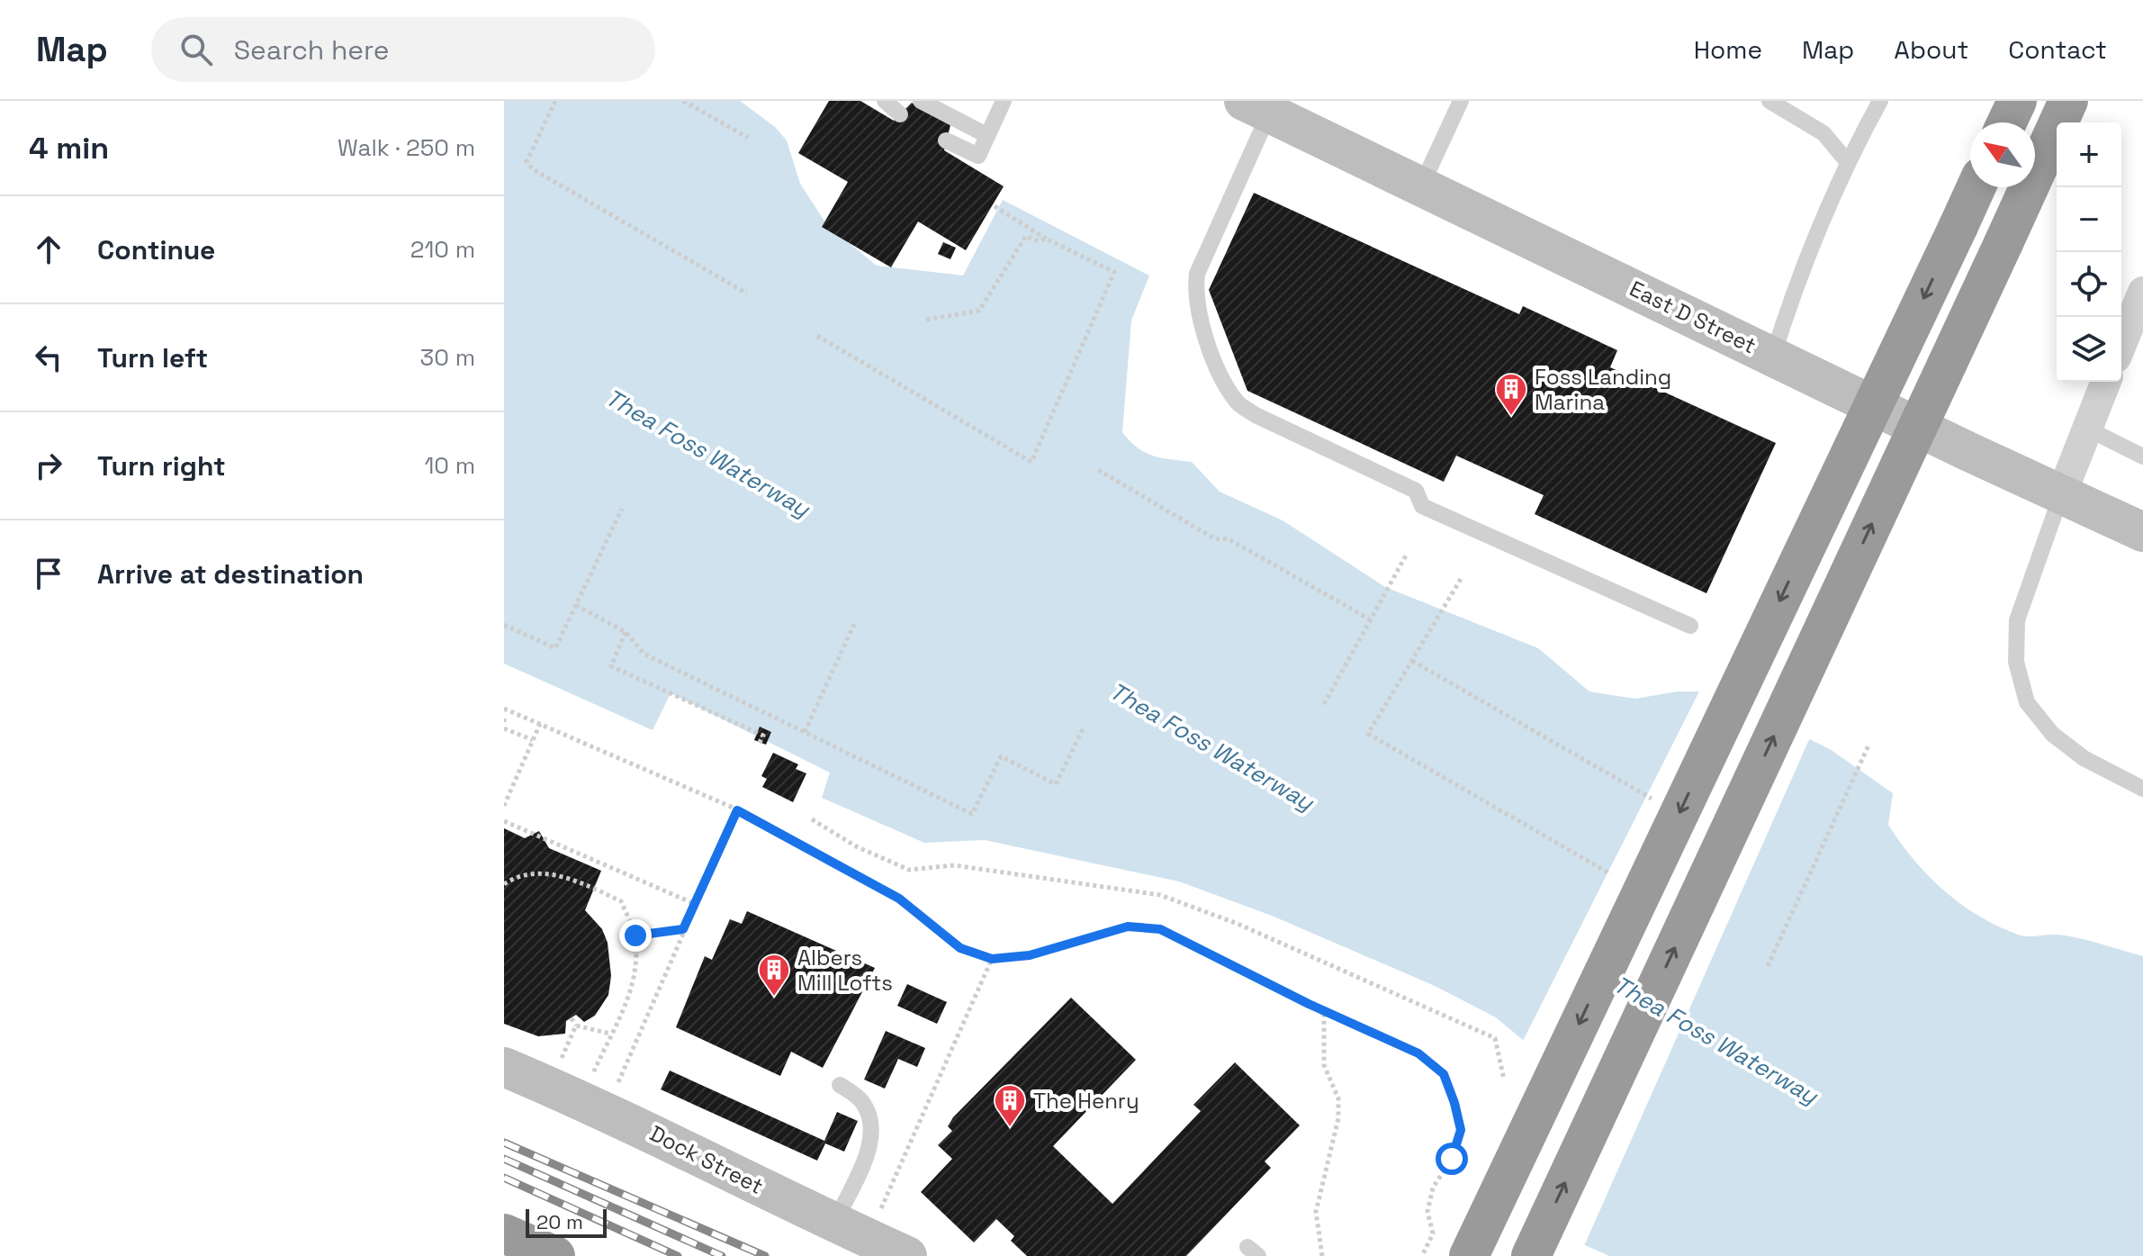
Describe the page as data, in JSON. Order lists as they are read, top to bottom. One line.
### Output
{"streets":{"street":["East D Street","Dock Street"]},"water":["Thea Foss Waterway"],"places":{"building":["Foss Landing Marina","Albers Mill Lofts","The Henry"]},"scale_bar":"20 m","north":"top left","page":{"header":"Map","search":"Search here","nav":["Home","Map","About","Contact"],"heading":["4 min","Walk · 250 m"],"map_buttons":["+","−"],"list":[["Continue","210 m"],["Turn left","30 m"],["Turn right","10 m"],"Arrive at destination"],"scale":"20 m"}}
